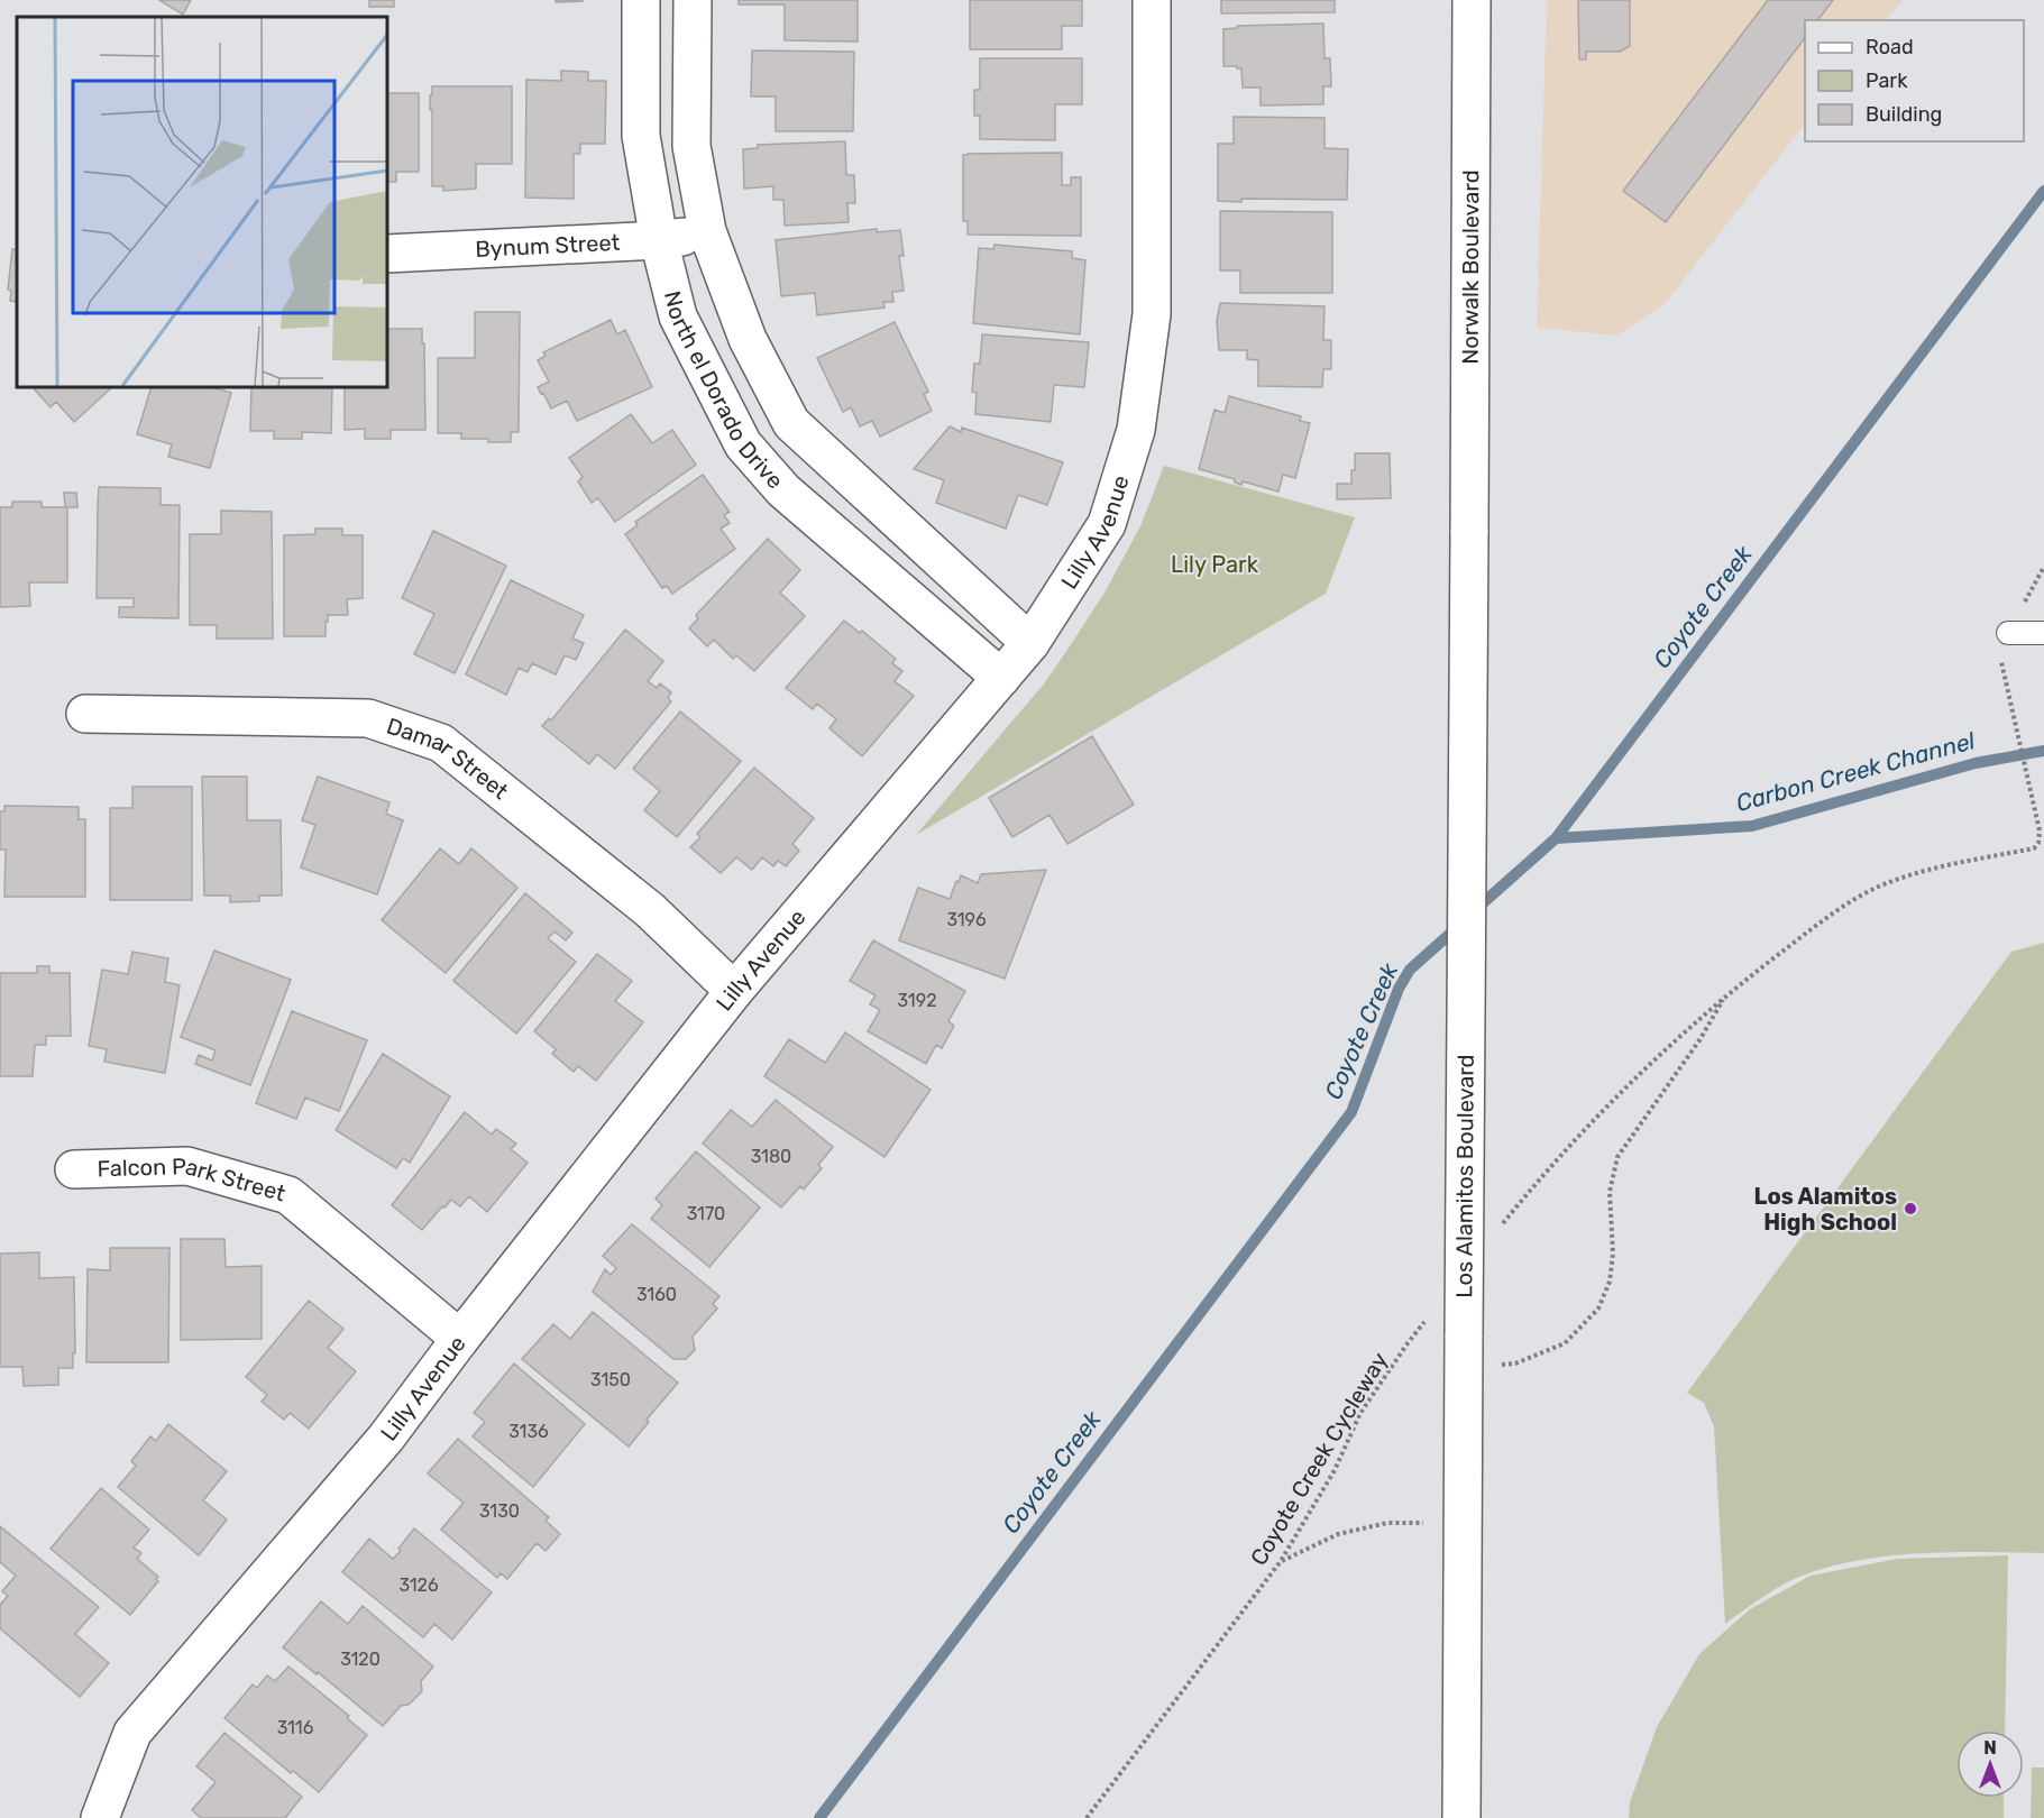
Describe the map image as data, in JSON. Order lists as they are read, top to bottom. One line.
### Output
{"streets":{"street":["Bynum Street","Norwalk Boulevard","North el Dorado Drive","Lilly Avenue","Damar Street","Los Alamitos Boulevard","Falcon Park Street"],"path":["Coyote Creek Cycleway"]},"crossings":[["Bynum Street","North el Dorado Drive"],["Norwalk Boulevard","Los Alamitos Boulevard"],["North el Dorado Drive","Lilly Avenue"],["Lilly Avenue","Damar Street"],["Lilly Avenue","Falcon Park Street"]],"water":["Coyote Creek","Carbon Creek Channel"],"parks":["Lily Park"],"places":["Los Alamitos High School"],"house_numbers":["3196","3192","3180","3170","3160","3150","3136","3130","3126","3120","3116"],"legend":["Road","Park","Building"],"north":"top"}
